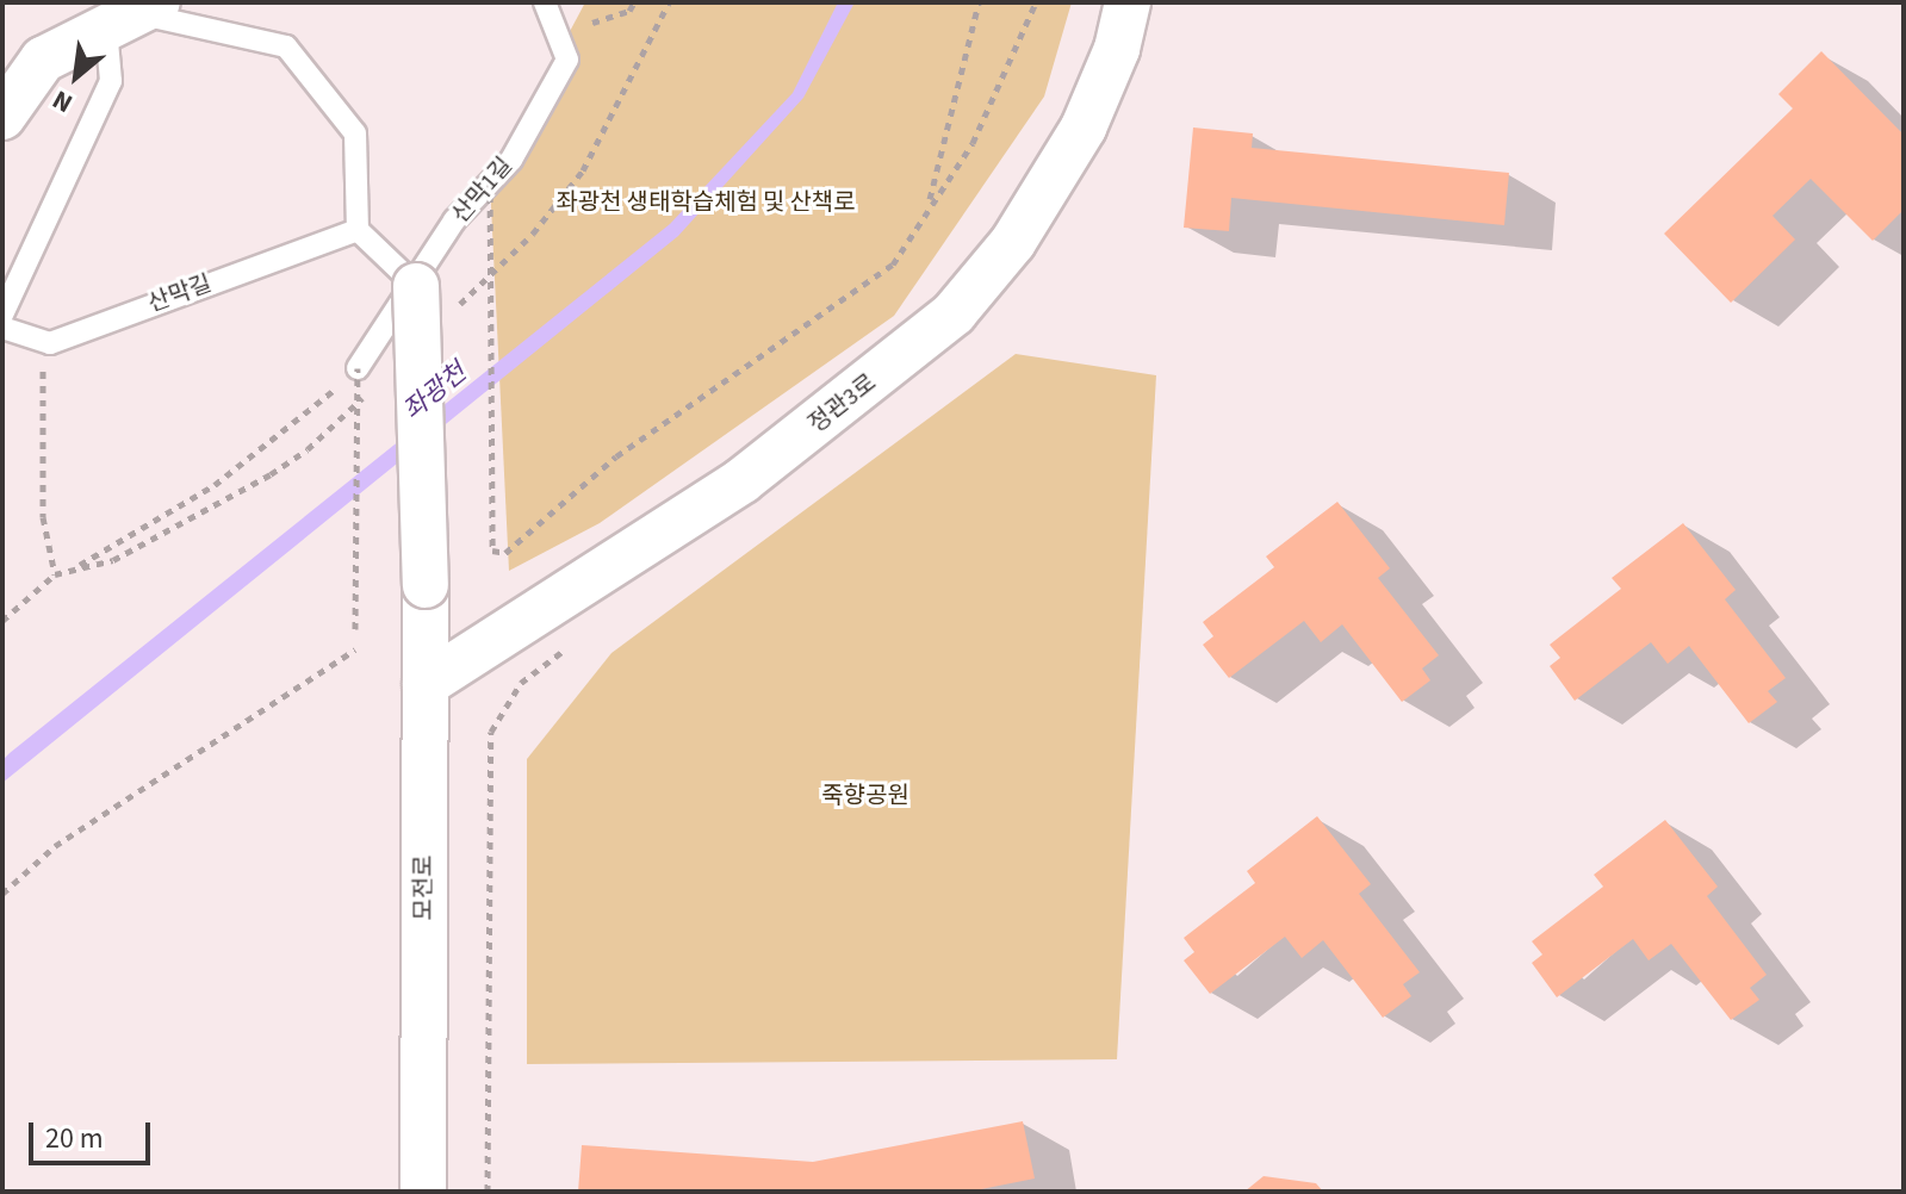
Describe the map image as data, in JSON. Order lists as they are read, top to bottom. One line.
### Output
{"streets":{"street":["정관3로","모전로"],"lane":["산막1길","산막길"]},"crossings":[["산막1길","모전로"],["정관3로","모전로"]],"water":["좌광천"],"parks":["좌광천 생태학습체험 및 산책로","죽향공원"],"scale_bar":"20 m","north":"bottom left"}
